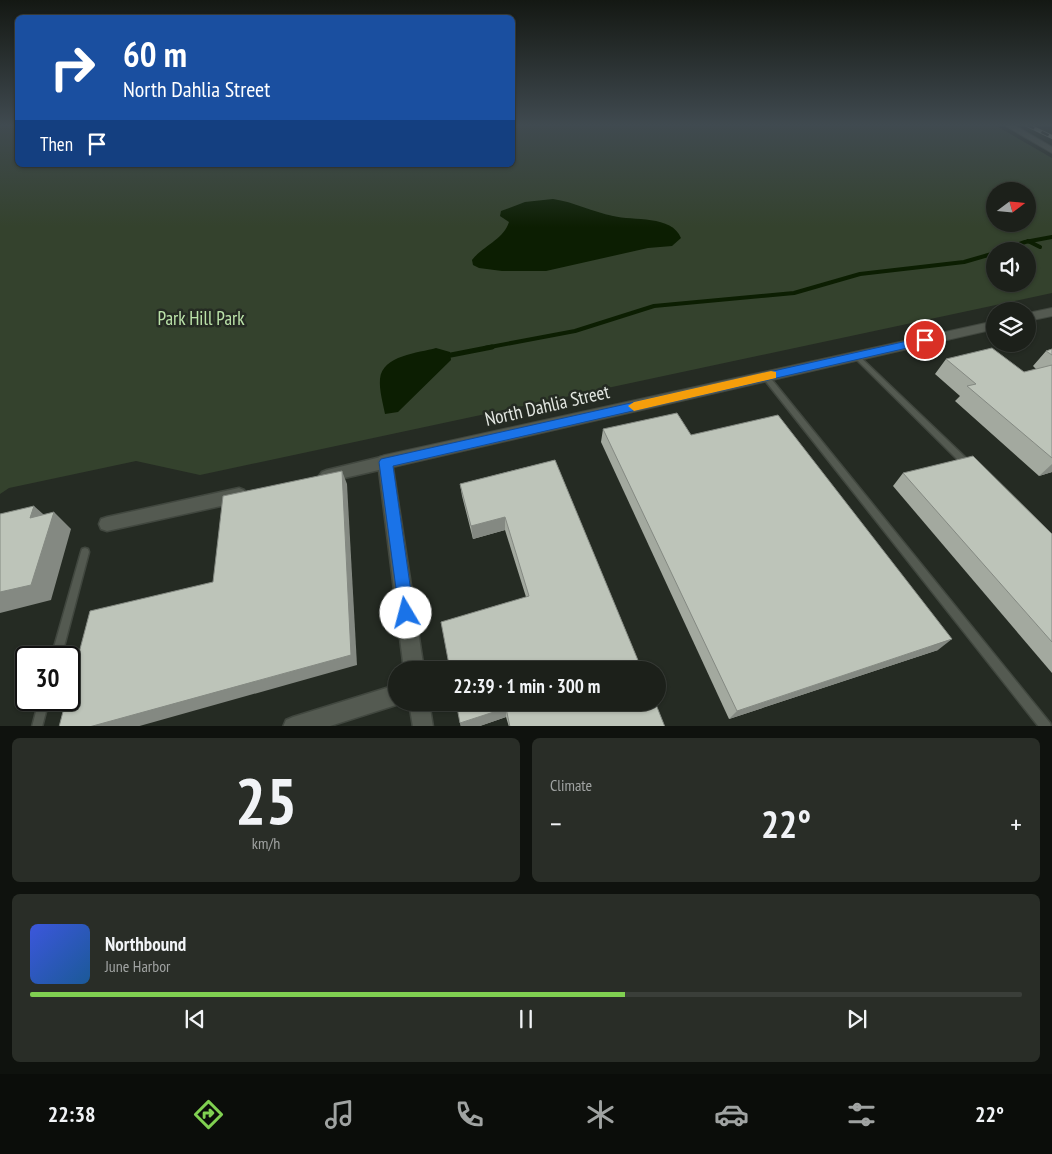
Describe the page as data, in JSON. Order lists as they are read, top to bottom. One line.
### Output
{"streets":{"street":["North Dahlia Street"]},"parks":["Park Hill Park"],"north":"right","page":{"turn":["60 m","North Dahlia Street"],"then":"Then","limit":"30","trip":"22:39 · 1 min · 300 m","tile":[["25","km/h"],"Climate"],"heat":["−","22°","+"],"song":["Northbound","June Harbor"],"tabs":["22:38","22°"]}}
